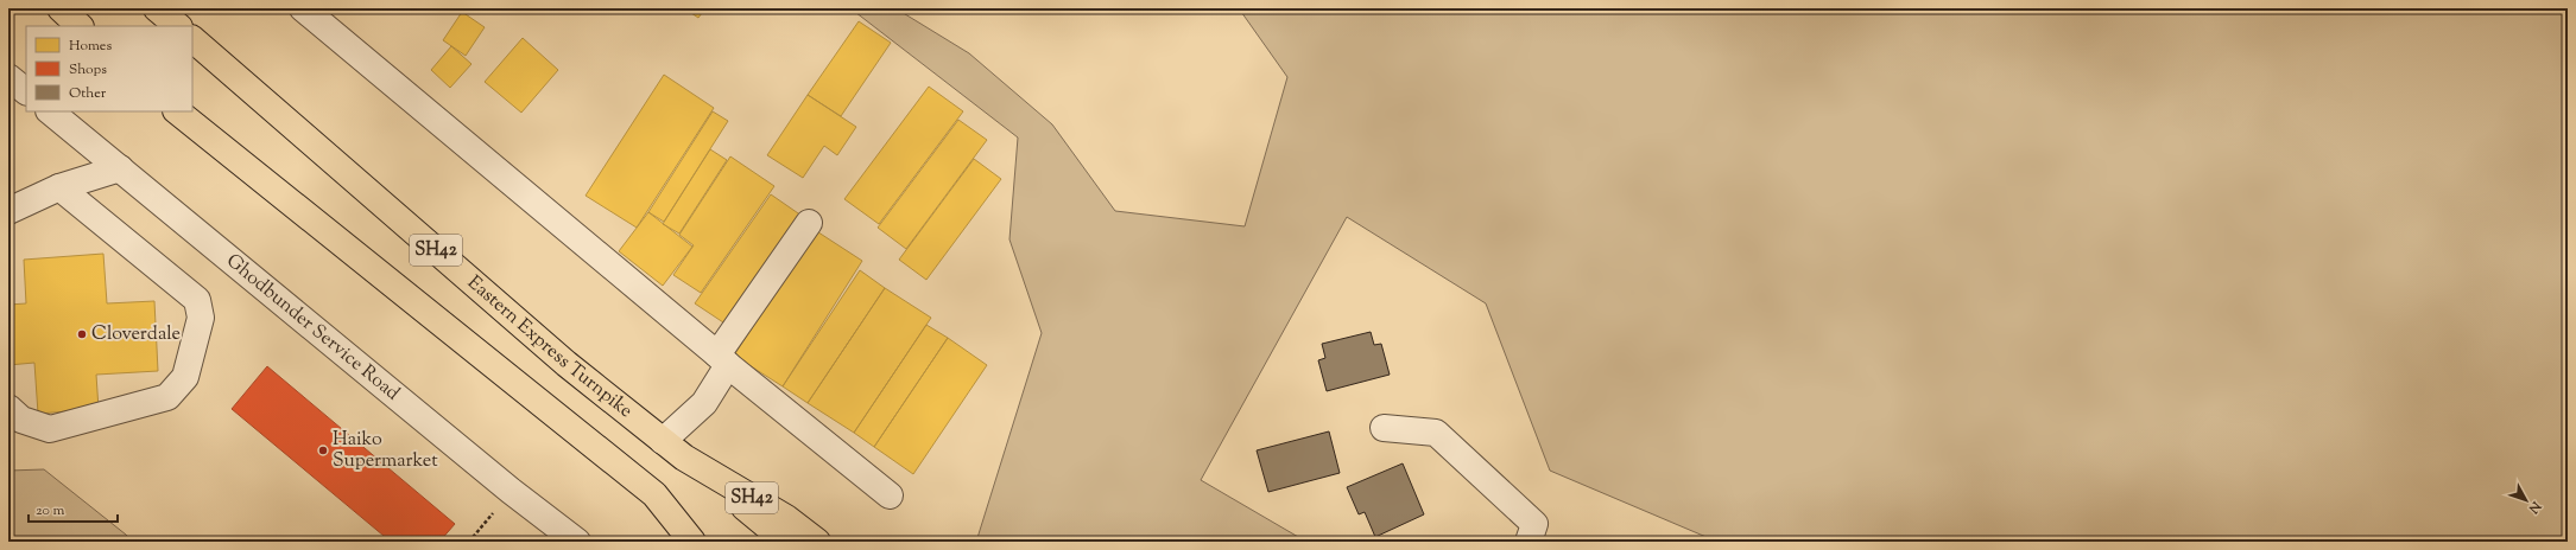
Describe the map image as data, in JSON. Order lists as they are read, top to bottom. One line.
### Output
{"streets":{"main road":["SH42","Eastern Express Turnpike"],"street":["Ghodbunder Service Road"]},"places":["Cloverdale","Haiko Supermarket"],"legend":["Homes","Shops","Other"],"scale_bar":"20 m","north":"bottom right"}
